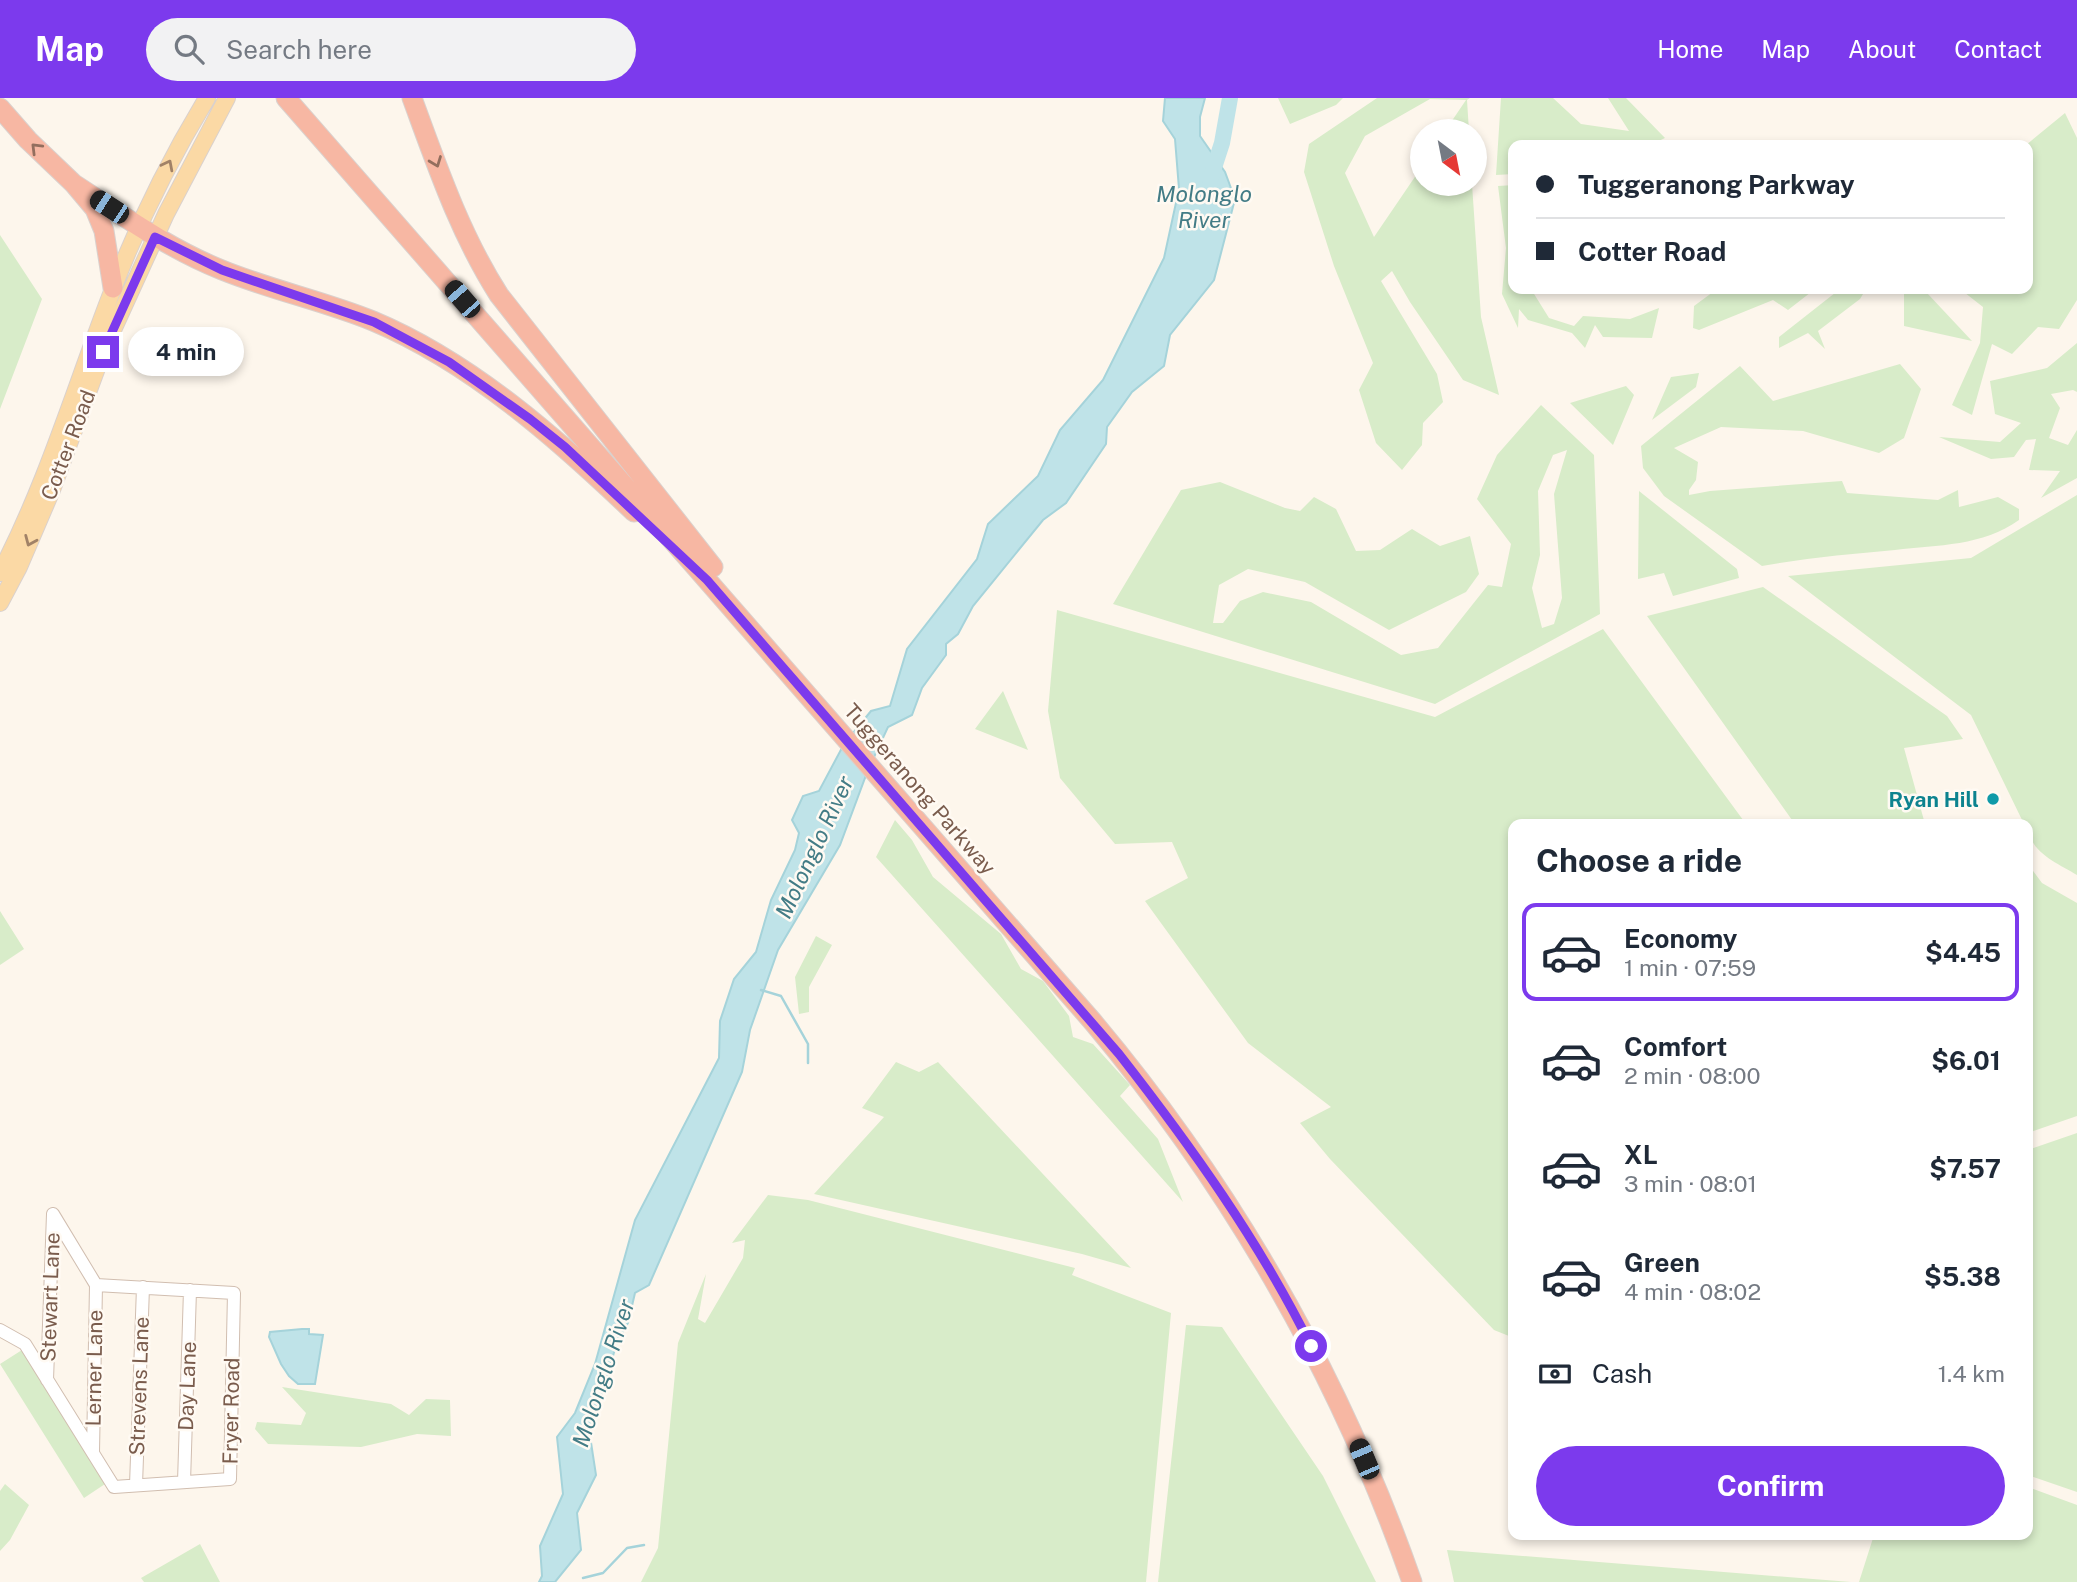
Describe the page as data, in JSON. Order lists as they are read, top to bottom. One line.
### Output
{"streets":{"highway":["Tuggeranong Parkway"],"main road":["Cotter Road"],"street":["Stewart Lane","Lerner Lane","Strevens Lane","Day Lane","Fryer Road"]},"crossings":[["Stewart Lane","Lerner Lane"],["Stewart Lane","Fryer Road"],["Lerner Lane","Fryer Road"],["Strevens Lane","Fryer Road"],["Day Lane","Fryer Road"]],"water":["Molonglo River"],"places":["Ryan Hill"],"north":"bottom right","page":{"header":"Map","search":"Search here","nav":["Home","Map","About","Contact"],"banner":["Tuggeranong Parkway","Cotter Road"],"bubble":"4 min","heading":"Choose a ride","list":[{"name":"Economy","note":"1 min · 07:59","value":"$4.45"},{"name":"Comfort","note":"2 min · 08:00","value":"$6.01"},{"name":"XL","note":"3 min · 08:01","value":"$7.57"},{"name":"Green","note":"4 min · 08:02","value":"$5.38"}],"pay":["Cash","1.4 km"],"buttons":"Confirm"}}
